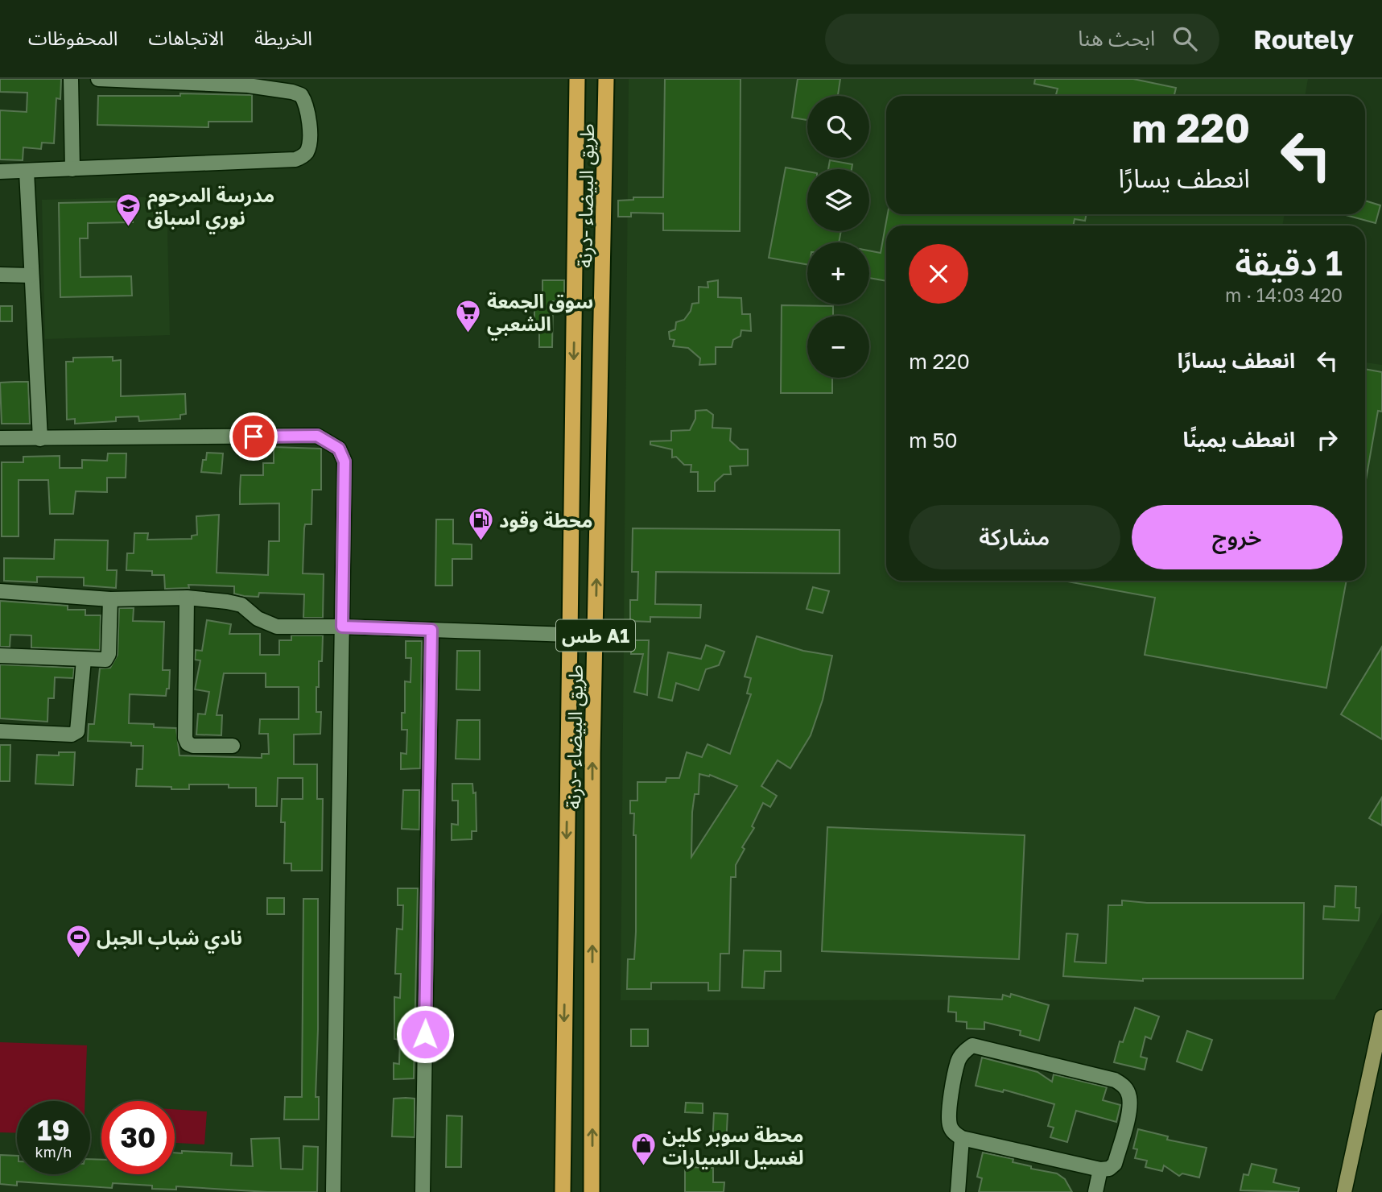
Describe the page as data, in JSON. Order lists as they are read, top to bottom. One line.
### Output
{"streets":{"highway":["طريق البيضاء -درنة","طس A1"]},"places":{"school or university":["مدرسة المرحوم نوري اسباق"],"supermarket":["سوق الجمعة الشعبي"],"fuel station":["محطة وقود"],"sports":["نادي شباب الجبل"],"shop":["محطة سوبر كلين لغسيل السيارات"]},"page":{"header":"Routely","search":"ابحث هنا","nav":["الخريطة","الاتجاهات","المحفوظات"],"map_buttons":["+","−"],"turn":["220 m","انعطف يسارًا"],"heading":["1 دقيقة","420 m · 14:03"],"list":[{"name":"انعطف يسارًا","value":"220 m"},{"name":"انعطف يمينًا","value":"50 m"}],"buttons":["خروج","مشاركة"],"speed":"19 km/h","limit":"30"}}
